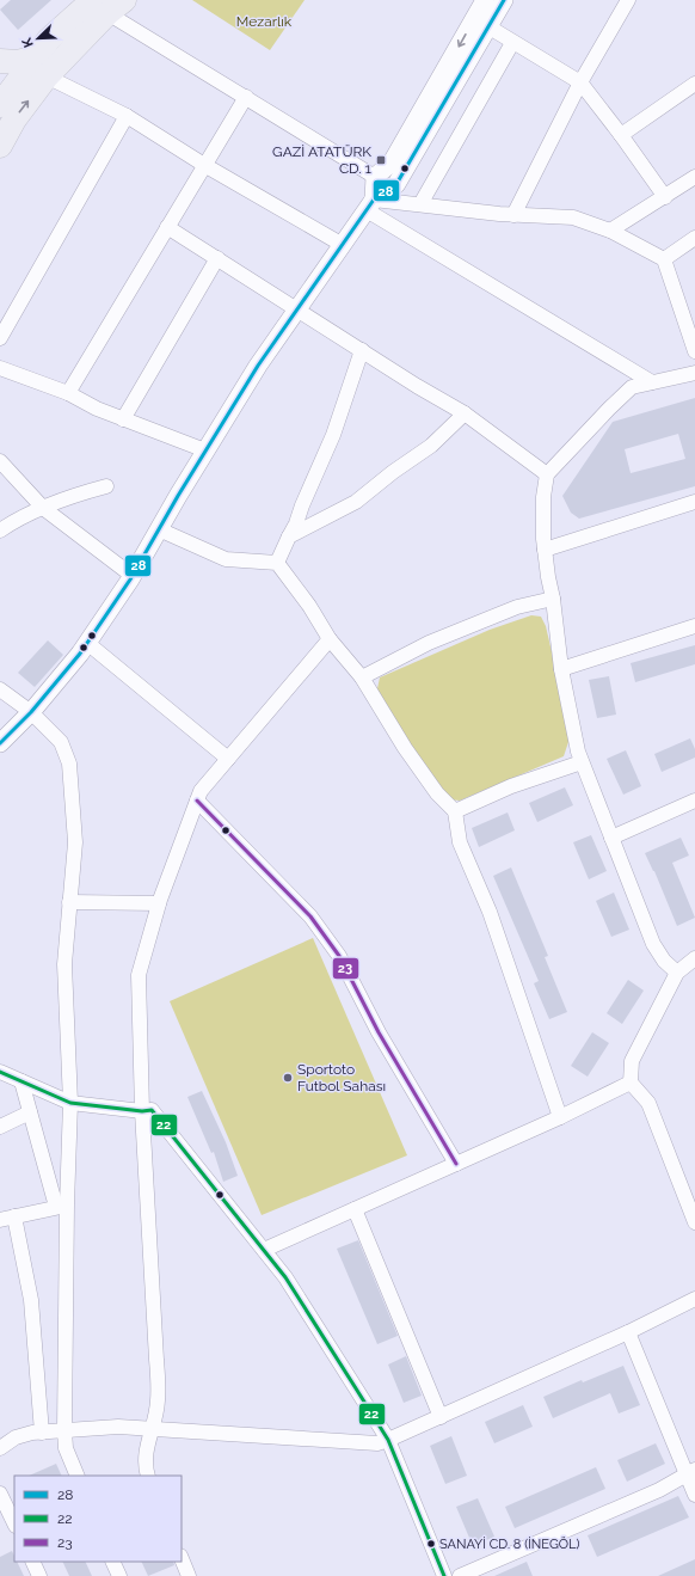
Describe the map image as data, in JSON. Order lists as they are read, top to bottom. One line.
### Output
{"parks":["Mezarlık"],"places":{"transit":["GAZİ ATATÜRK CD. 1"],"other":["Sportoto Futbol Sahası","SANAYİ CD. 8 (İNEGÖL)"]},"lines":["transit line 28","transit line 23","transit line 22"],"legend":["28","22","23"],"north":"bottom left"}
